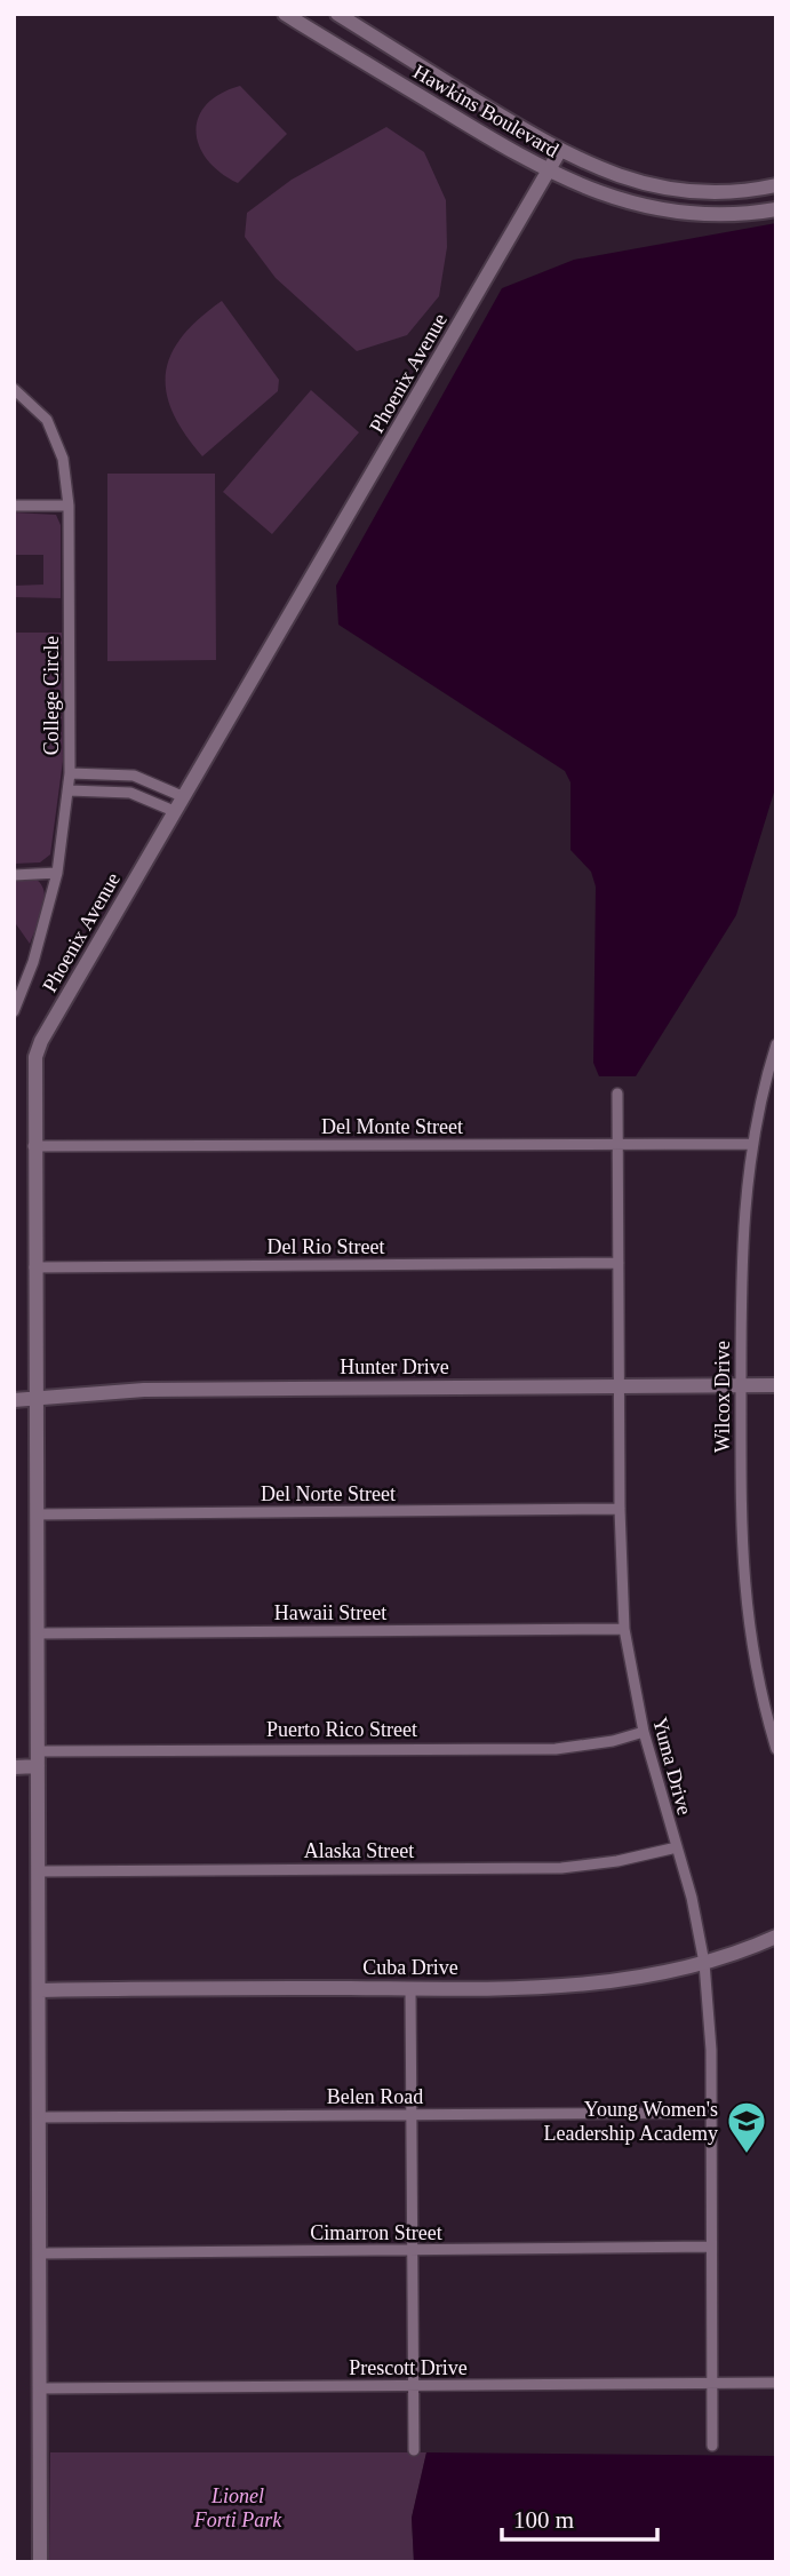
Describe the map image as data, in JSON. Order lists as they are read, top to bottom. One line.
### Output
{"streets":{"street":["Hawkins Boulevard","Phoenix Avenue","College Circle","Del Monte Street","Del Rio Street","Hunter Drive","Wilcox Drive","Del Norte Street","Hawaii Street","Puerto Rico Street","Yuma Drive","Alaska Street","Cuba Drive","Belen Road","Cimarron Street","Prescott Drive"]},"crossings":[["Hawkins Boulevard","Phoenix Avenue"],["Phoenix Avenue","Del Monte Street"],["Phoenix Avenue","Del Rio Street"],["Phoenix Avenue","Hunter Drive"],["Phoenix Avenue","Del Norte Street"],["Phoenix Avenue","Hawaii Street"],["Phoenix Avenue","Puerto Rico Street"],["Phoenix Avenue","Alaska Street"],["Phoenix Avenue","Cuba Drive"],["Phoenix Avenue","Belen Road"],["Phoenix Avenue","Cimarron Street"],["Phoenix Avenue","Prescott Drive"],["Del Monte Street","Wilcox Drive"],["Del Monte Street","Yuma Drive"],["Del Rio Street","Yuma Drive"],["Hunter Drive","Wilcox Drive"],["Hunter Drive","Yuma Drive"],["Del Norte Street","Yuma Drive"],["Hawaii Street","Yuma Drive"],["Puerto Rico Street","Yuma Drive"],["Yuma Drive","Alaska Street"],["Yuma Drive","Cuba Drive"],["Yuma Drive","Belen Road"],["Yuma Drive","Cimarron Street"],["Yuma Drive","Prescott Drive"]],"parks":["Lionel Forti Park"],"places":{"school or university":["Young Women's Leadership Academy"]},"scale_bar":"100 m"}
